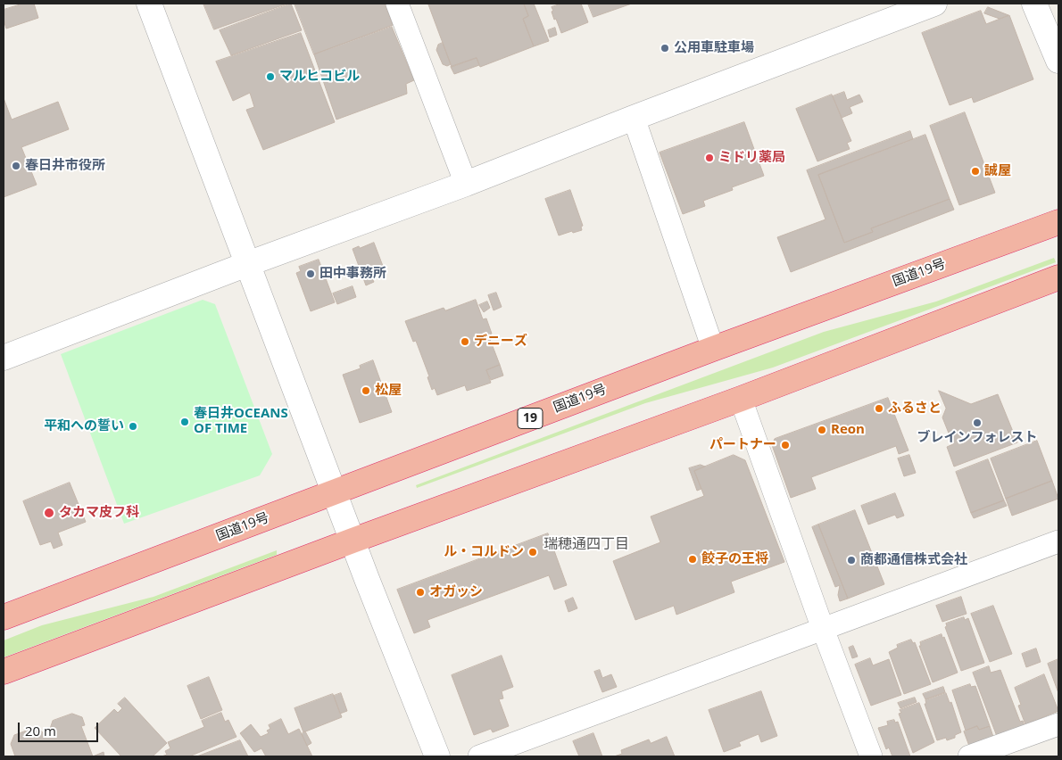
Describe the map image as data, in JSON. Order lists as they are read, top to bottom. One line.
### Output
{"streets":{"highway":["国道19号","19"]},"districts":["瑞穂通四丁目"],"places":["公用車駐車場","マルヒコビル","ミドリ薬局","春日井市役所","誠屋","田中事務所","デニーズ","松屋","ふるさと","春日井OCEANS OF TIME","ブレインフォレスト","平和への誓い","Reon","パートナー","タカマ皮フ科","ル・コルドン","餃子の王将","商都通信株式会社","オガッシ"],"scale_bar":"20 m"}
